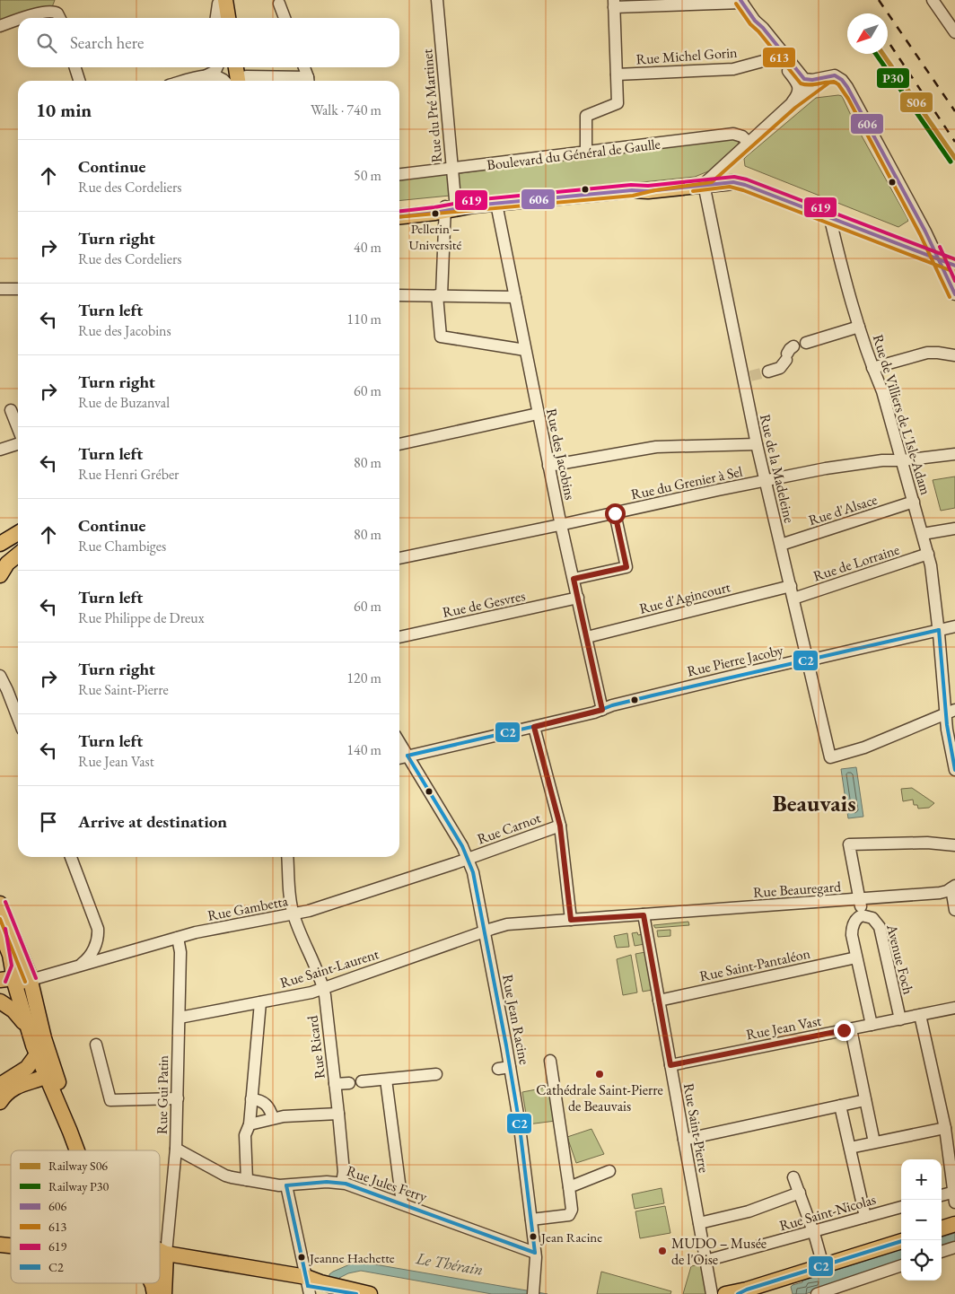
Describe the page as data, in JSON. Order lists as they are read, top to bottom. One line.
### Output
{"streets":{"street":["Rue Michel Gorin","Rue du Pré Martinet","Boulevard du Général de Gaulle","Rue de Villiers de L'Isle-Adam","Rue des Jacobins","Rue de la Madeleine","Rue du Grenier à Sel","Rue d'Alsace","Rue de Lorraine","Rue d'Agincourt","Rue de Gesvres","Rue Pierre Jacoby","Rue Carnot","Rue Beauregard","Rue Gambetta","Avenue Foch","Rue Saint-Pantaléon","Rue Saint-Laurent","Rue Jean Racine","Rue Jean Vast","Rue Ricard","Rue Gui Patin","Rue Saint-Pierre","Rue Jules Ferry","Rue Saint-Nicolas"]},"crossings":[["Rue du Pré Martinet","Boulevard du Général de Gaulle"],["Rue du Pré Martinet","Rue des Jacobins"],["Rue de Villiers de L'Isle-Adam","Rue de la Madeleine"],["Rue de Villiers de L'Isle-Adam","Rue du Grenier à Sel"],["Rue de Villiers de L'Isle-Adam","Rue d'Alsace"],["Rue de Villiers de L'Isle-Adam","Rue de Lorraine"],["Rue de Villiers de L'Isle-Adam","Rue Pierre Jacoby"],["Rue des Jacobins","Rue du Grenier à Sel"],["Rue des Jacobins","Rue d'Agincourt"],["Rue des Jacobins","Rue de Gesvres"],["Rue des Jacobins","Rue Pierre Jacoby"],["Rue de la Madeleine","Rue du Grenier à Sel"],["Rue de la Madeleine","Rue d'Alsace"],["Rue de la Madeleine","Rue de Lorraine"],["Rue de la Madeleine","Rue d'Agincourt"],["Rue de la Madeleine","Rue Pierre Jacoby"],["Rue Pierre Jacoby","Rue Jean Racine"],["Rue Carnot","Rue Gambetta"],["Rue Carnot","Rue Jean Racine"],["Rue Beauregard","Rue Saint-Laurent"],["Rue Beauregard","Rue Saint-Pierre"],["Rue Gambetta","Rue Jean Racine"],["Rue Gambetta","Rue Ricard"],["Rue Gambetta","Rue Gui Patin"],["Avenue Foch","Rue Jean Vast"],["Rue Saint-Pantaléon","Rue Saint-Pierre"],["Rue Saint-Laurent","Rue Jean Racine"],["Rue Saint-Laurent","Rue Ricard"],["Rue Saint-Laurent","Rue Gui Patin"],["Rue Jean Racine","Rue Jules Ferry"],["Rue Jean Vast","Rue Saint-Pierre"],["Rue Ricard","Rue Jules Ferry"],["Rue Gui Patin","Rue Jules Ferry"],["Rue Saint-Pierre","Rue Saint-Nicolas"]],"districts":["Beauvais"],"water":["Le Thérain"],"places":["Pellerin – Université","Cathédrale Saint-Pierre de Beauvais","Jean Racine","MUDO – Musée de l'Oise","Jeanne Hachette"],"lines":["transit line 606","transit line 613","rail line S06","rail line P30","transit line 619","transit line C2"],"legend":["Railway S06","Railway P30","606","613","619","C2"],"north":"bottom left","page":{"search":"Search here","heading":["10 min","Walk · 740 m"],"list":[["Continue","Rue des Cordeliers","50 m"],["Turn right","Rue des Cordeliers","40 m"],["Turn left","Rue des Jacobins","110 m"],["Turn right","Rue de Buzanval","60 m"],["Turn left","Rue Henri Gréber","80 m"],["Continue","Rue Chambiges","80 m"],["Turn left","Rue Philippe de Dreux","60 m"],["Turn right","Rue Saint-Pierre","120 m"],["Turn left","Rue Jean Vast","140 m"],"Arrive at destination"],"map_buttons":["+","−"]}}
